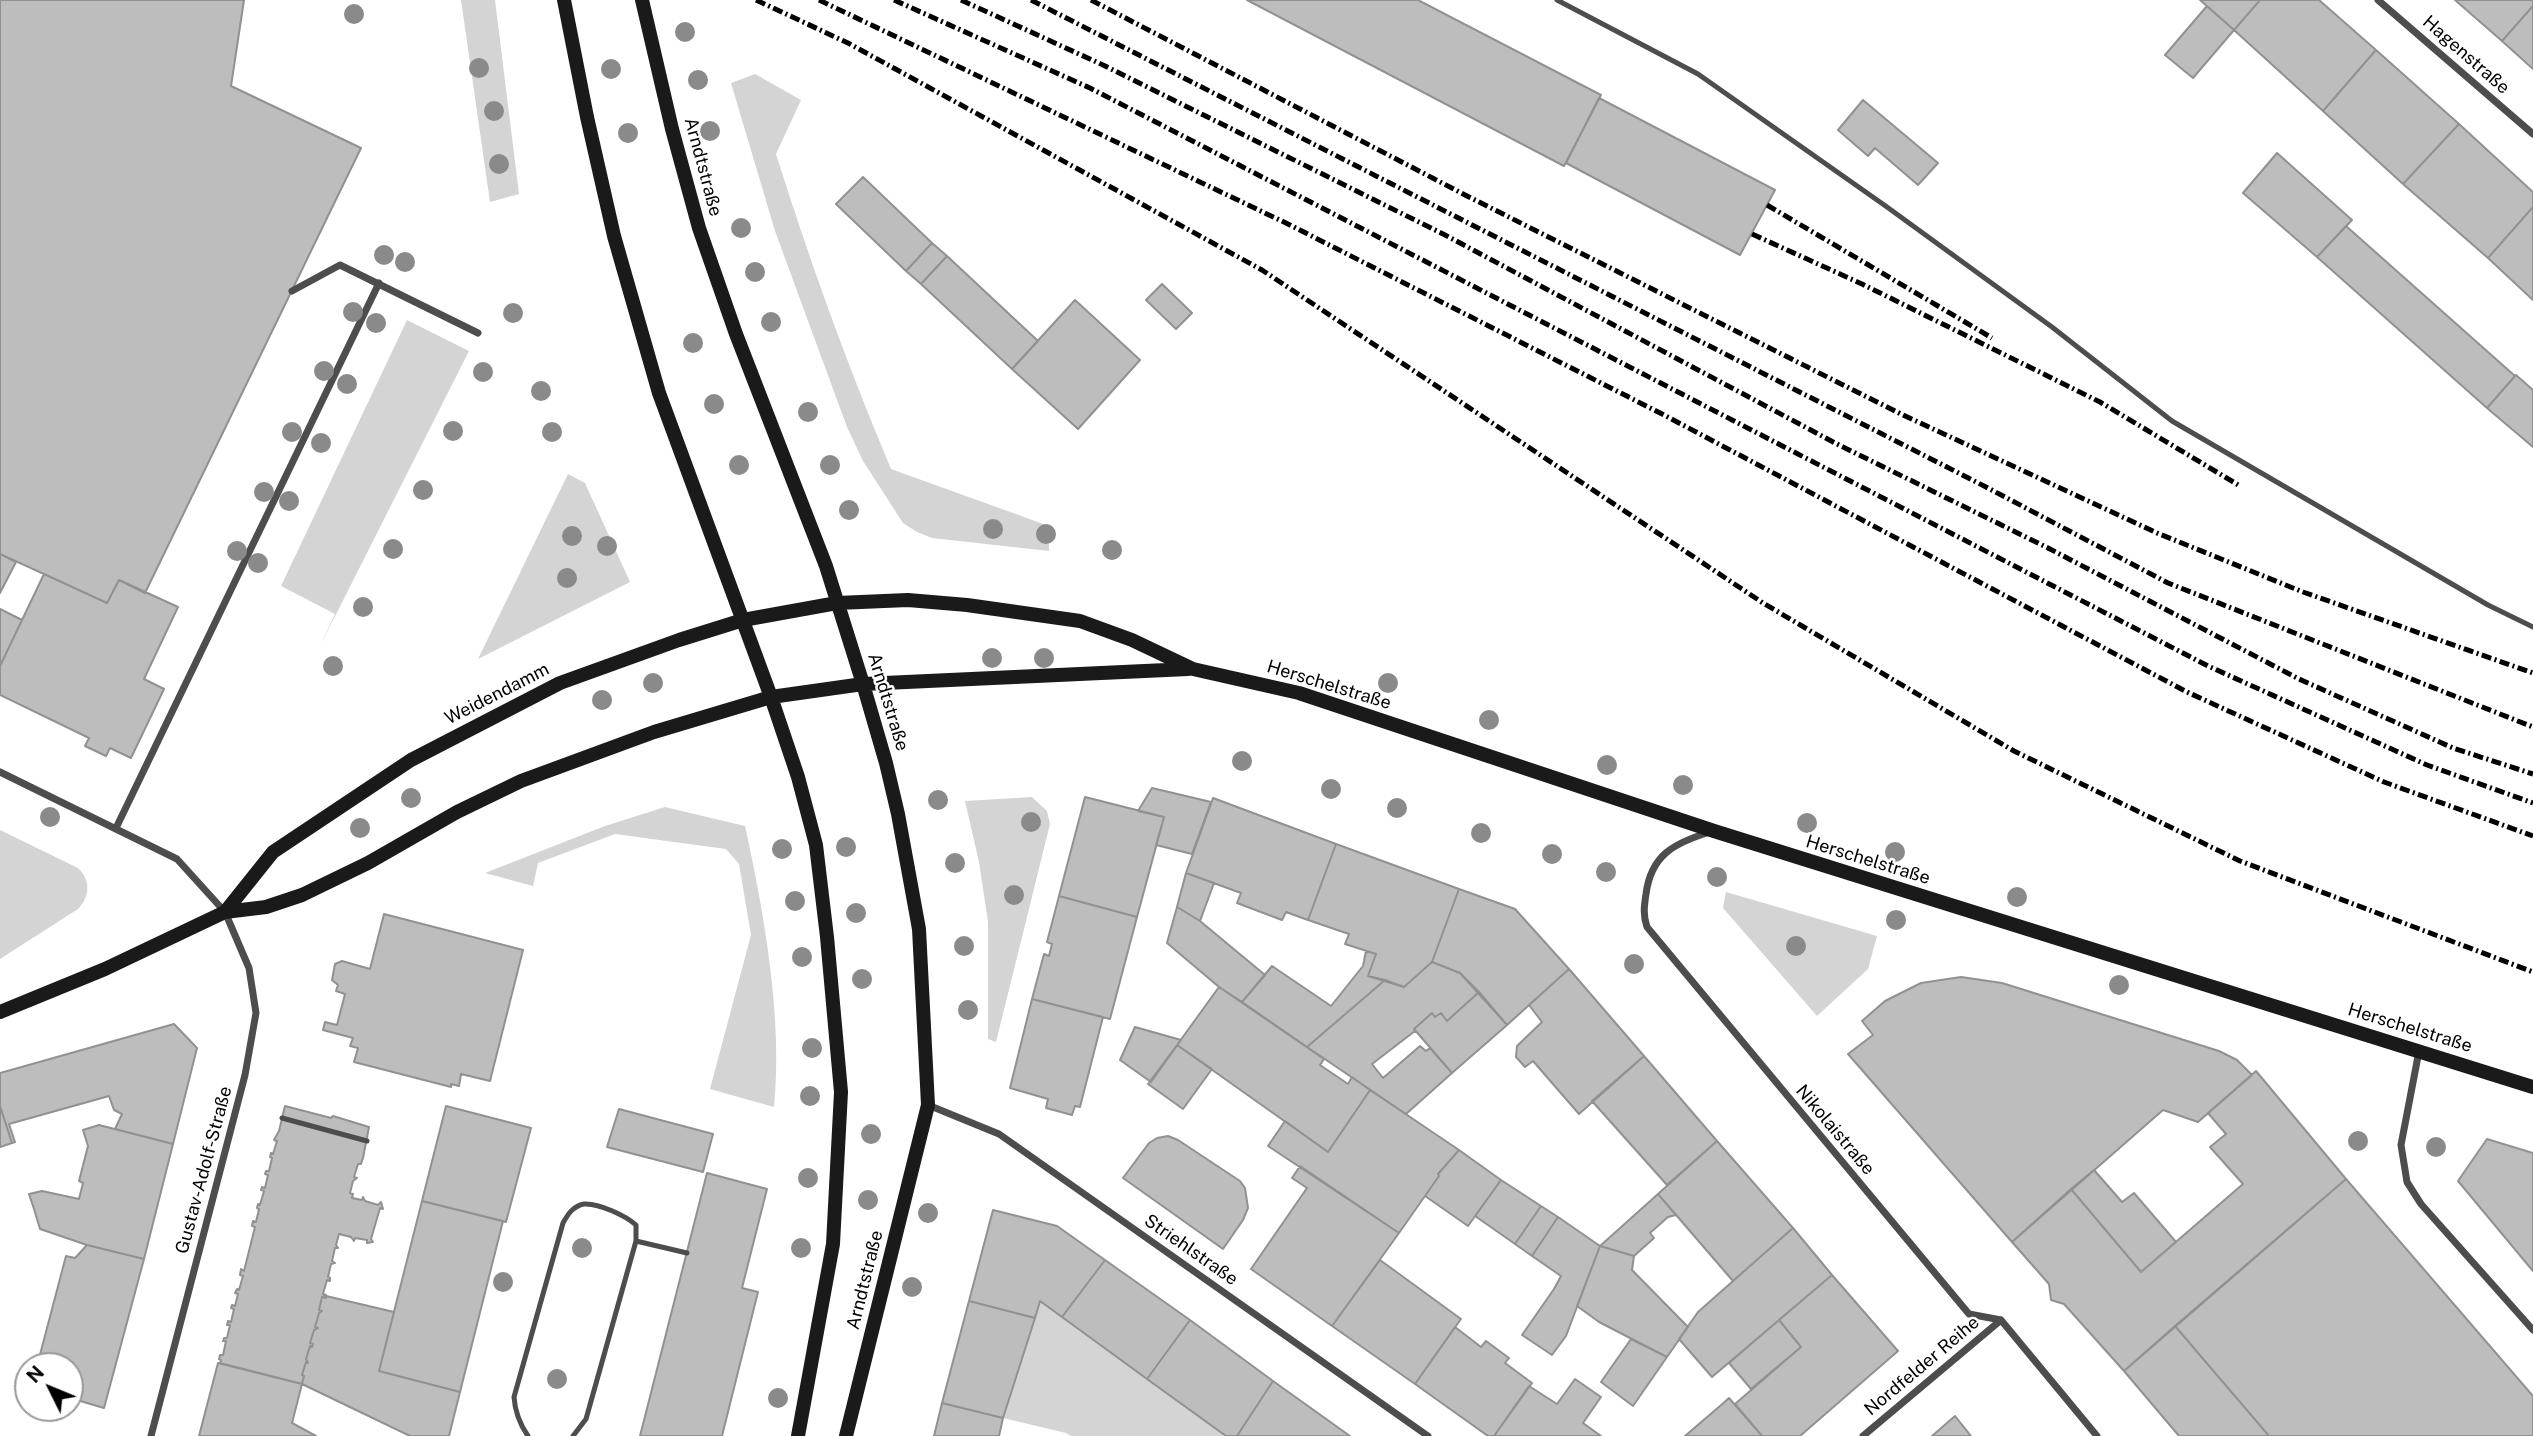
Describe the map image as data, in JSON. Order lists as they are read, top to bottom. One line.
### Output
{"streets":{"main road":["Arndtstraße","Herschelstraße","Weidendamm"],"street":["Hagenstraße","Nikolaistraße","Gustav-Adolf-Straße","Striehlstraße","Nordfelder Reihe"]},"crossings":[["Arndtstraße","Herschelstraße"],["Arndtstraße","Weidendamm"],["Arndtstraße","Striehlstraße"],["Herschelstraße","Weidendamm"],["Herschelstraße","Nikolaistraße"],["Weidendamm","Gustav-Adolf-Straße"],["Nikolaistraße","Nordfelder Reihe"]],"north":"top left"}
